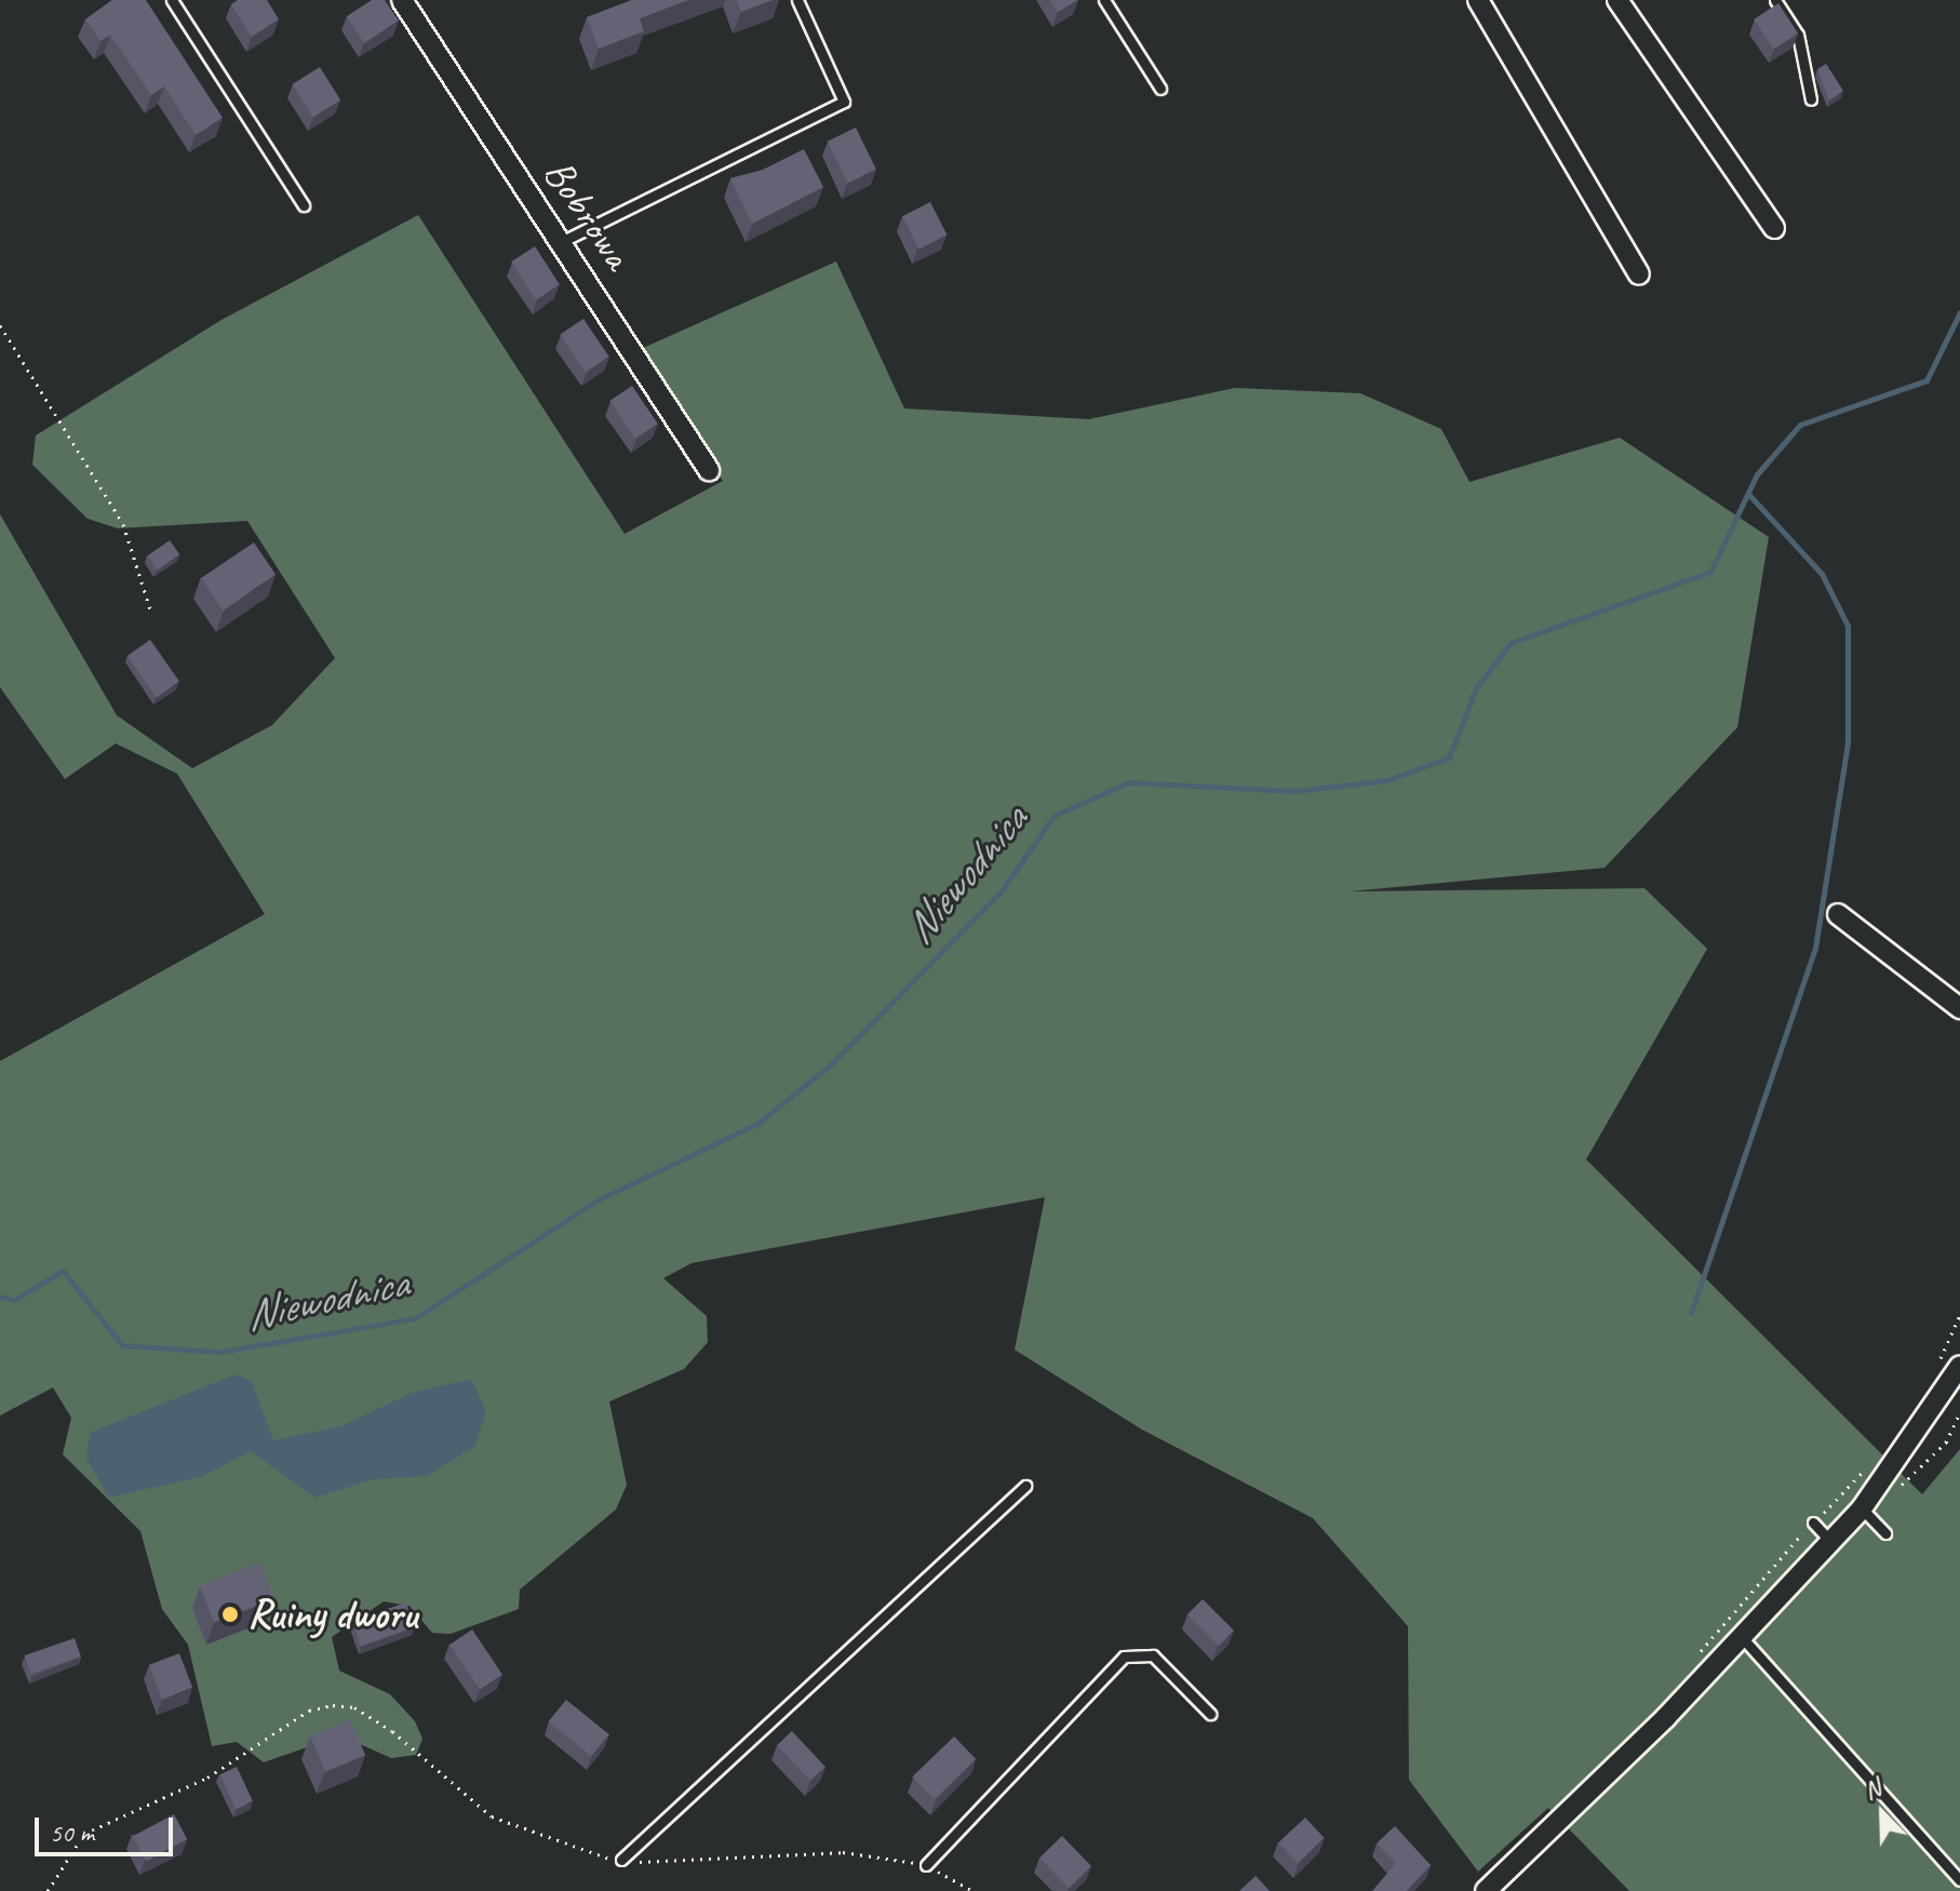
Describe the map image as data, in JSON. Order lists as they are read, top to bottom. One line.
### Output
{"streets":{"street":["Bobrowa"]},"water":["Niewodnica"],"places":["Ruiny dworu"],"scale_bar":"50 m","north":"top left"}
